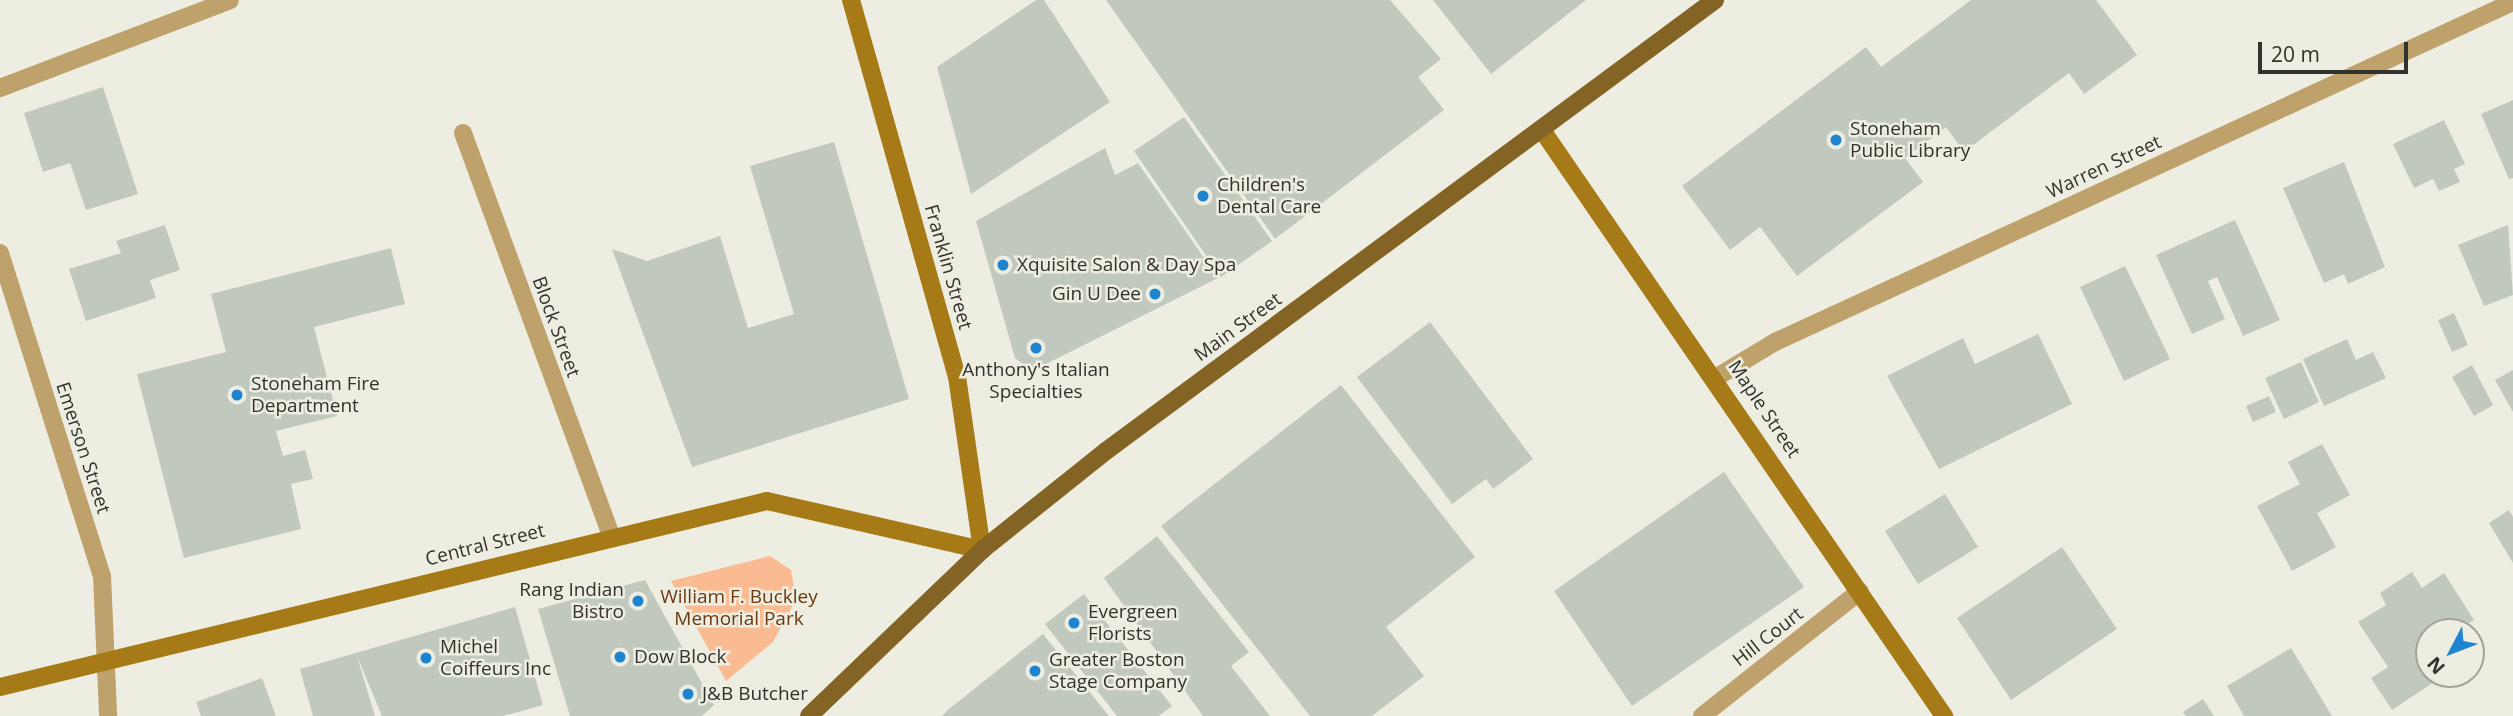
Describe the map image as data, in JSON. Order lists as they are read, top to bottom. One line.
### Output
{"streets":{"main road":["Main Street"],"street":["Warren Street","Franklin Street","Block Street","Maple Street","Emerson Street","Central Street","Hill Court"]},"crossings":[["Warren Street","Maple Street"],["Franklin Street","Main Street"],["Franklin Street","Central Street"],["Block Street","Central Street"],["Main Street","Maple Street"],["Main Street","Central Street"],["Maple Street","Hill Court"],["Emerson Street","Central Street"]],"parks":["William F. Buckley Memorial Park"],"places":["Stoneham Public Library","Children's Dental Care","Xquisite Salon & Day Spa","Gin U Dee","Anthony's Italian Specialties","Stoneham Fire Department","Rang Indian Bistro","Evergreen Florists","Dow Block","Michel Coiffeurs Inc","Greater Boston Stage Company","J&B Butcher"],"scale_bar":"20 m","north":"bottom left"}
